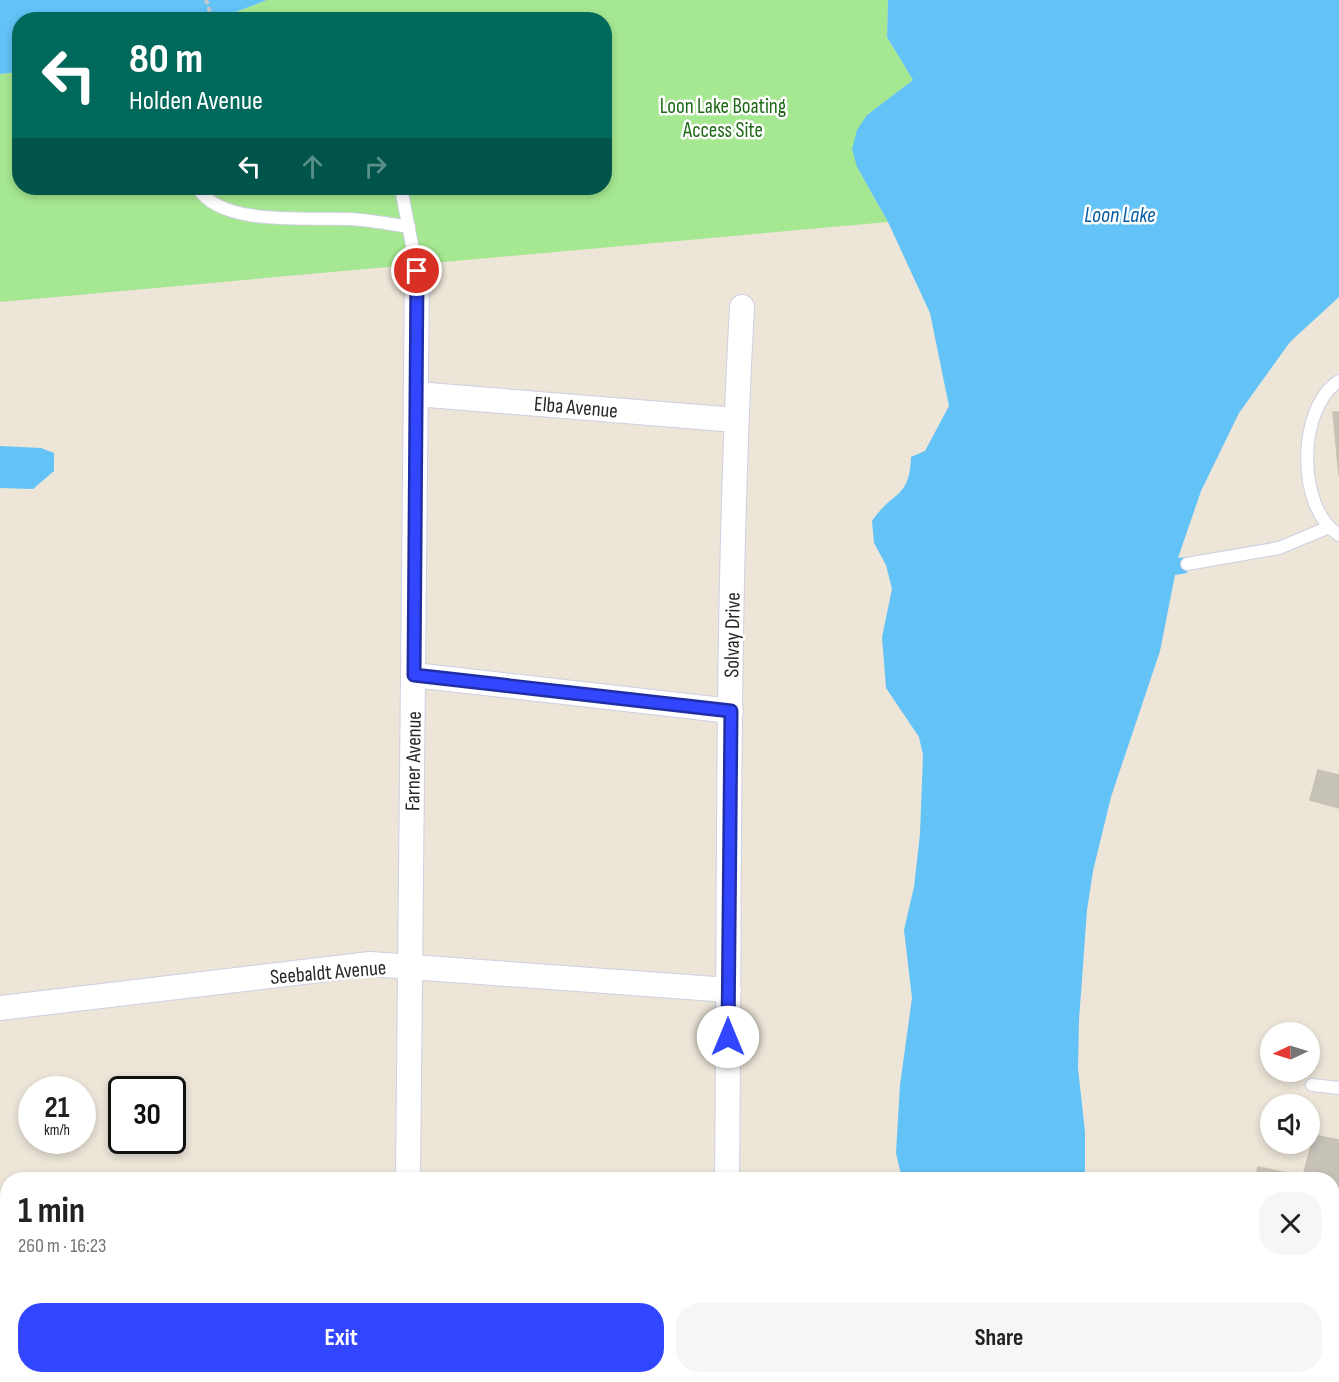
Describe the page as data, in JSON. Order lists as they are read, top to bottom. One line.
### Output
{"streets":{"street":["Elba Avenue","Solvay Drive","Farner Avenue","Seebaldt Avenue"]},"crossings":[["Elba Avenue","Solvay Drive"],["Elba Avenue","Farner Avenue"],["Solvay Drive","Seebaldt Avenue"],["Farner Avenue","Seebaldt Avenue"]],"water":["Loon Lake"],"parks":["Loon Lake Boating Access Site"],"north":"left","page":{"turn":["80 m","Holden Avenue"],"speed":"21 km/h","limit":"30","heading":["1 min","260 m · 16:23"],"buttons":["Exit","Share"]}}
